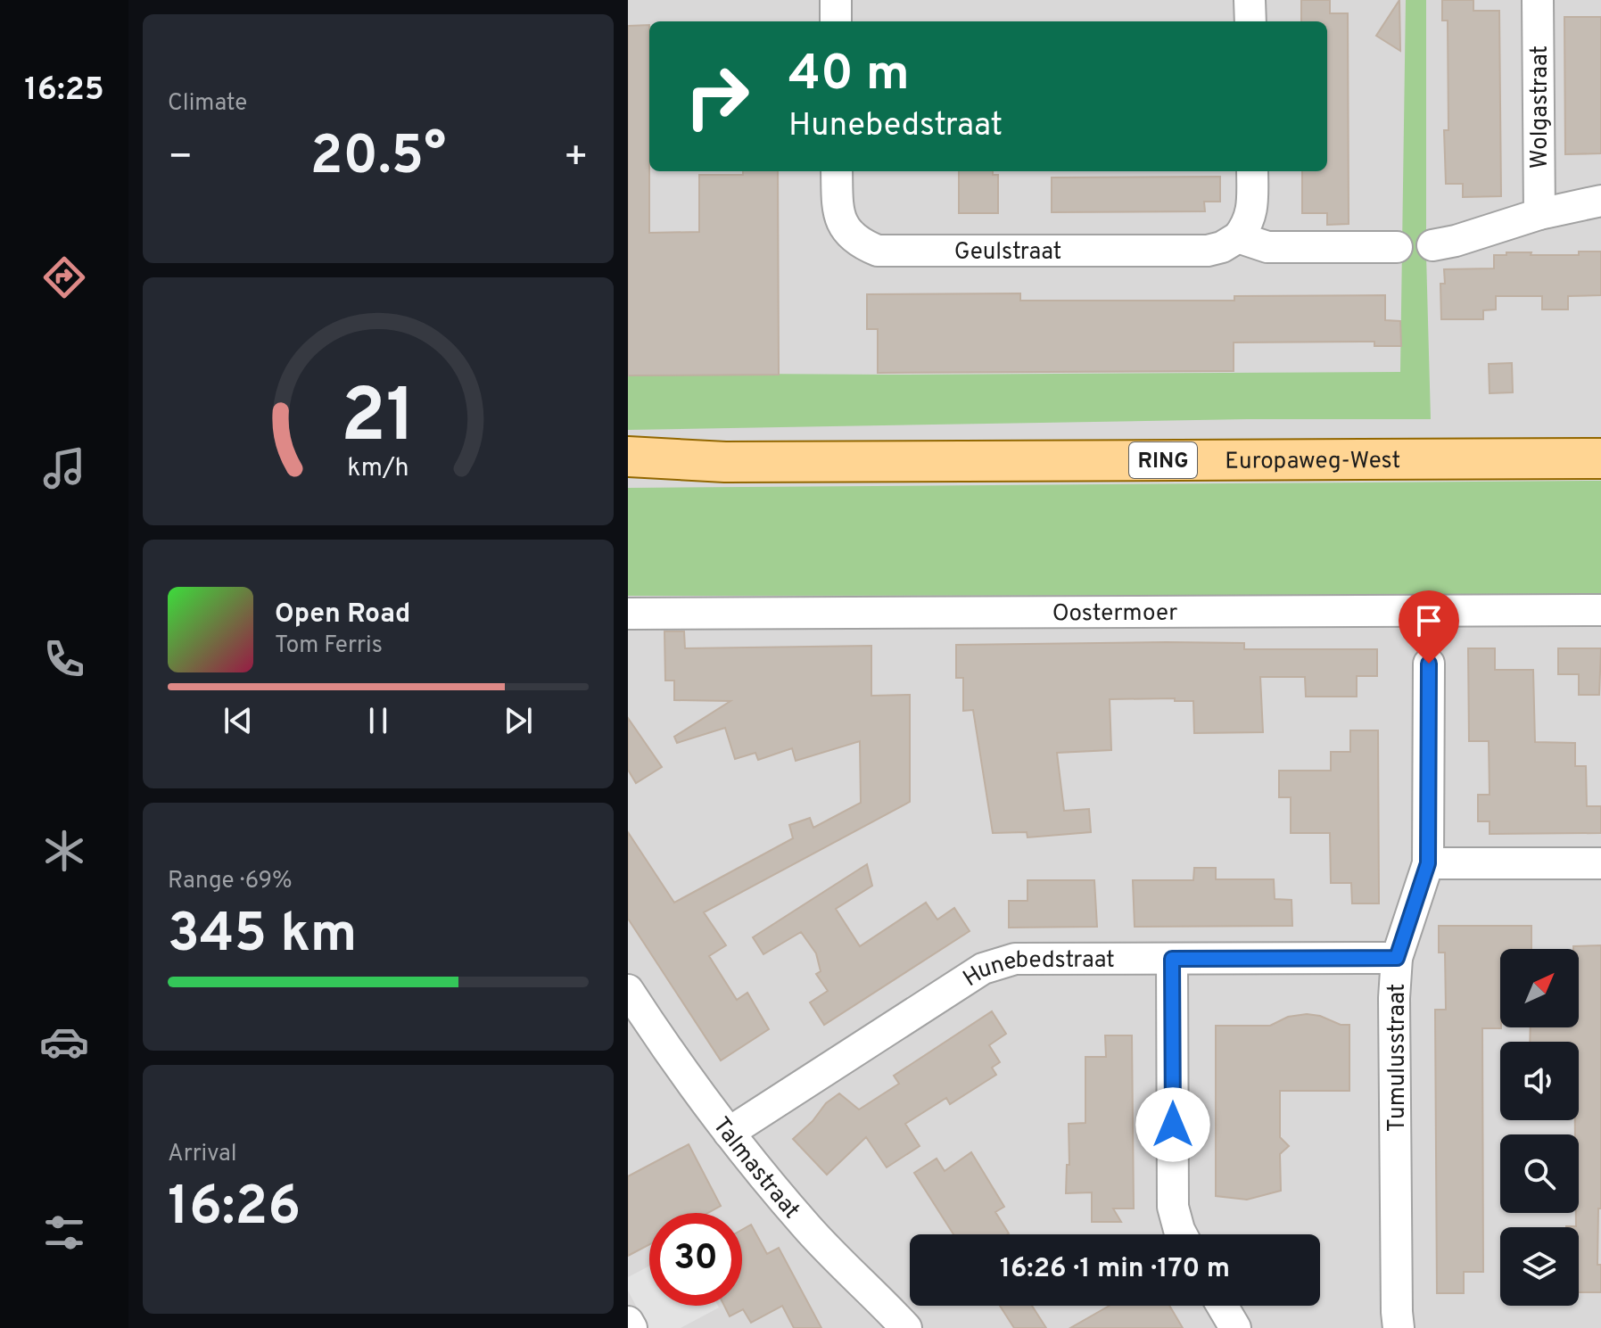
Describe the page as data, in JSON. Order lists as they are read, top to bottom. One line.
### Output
{"streets":{"main road":["Europaweg-West","RING"],"street":["Wolgastraat","Geulstraat","Oostermoer","Hunebedstraat","Tumulusstraat","Talmastraat"]},"crossings":[["Hunebedstraat","Tumulusstraat"],["Hunebedstraat","Talmastraat"]],"north":"top right","page":{"tabs":"16:25","tile":["Climate",["Range · 69%","345 km"],["Arrival","16:26"]],"turn":["40 m","Hunebedstraat"],"heat":["−","20.5°","+"],"song":["Open Road","Tom Ferris"],"limit":"30","trip":"16:26 · 1 min · 170 m","gauge":["21","km/h"]}}
